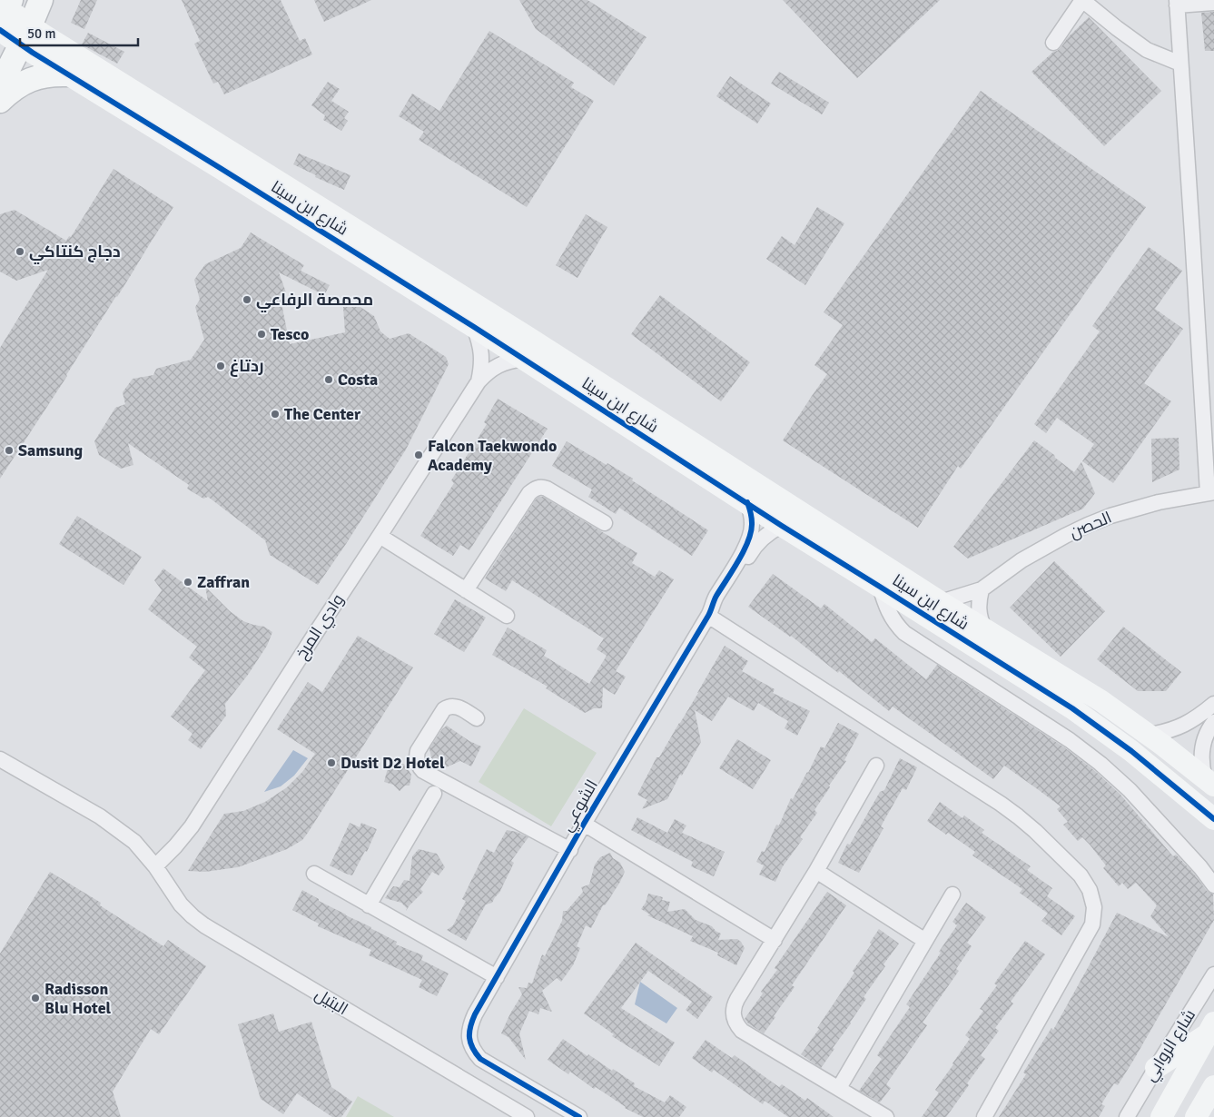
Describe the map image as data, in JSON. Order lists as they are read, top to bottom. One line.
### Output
{"streets":{"street":["شارع ابن سينا","الحصن","وادي المرخ","الشوعي","البتيل","شارع الروابي"]},"crossings":[["شارع ابن سينا","الحصن"],["شارع ابن سينا","وادي المرخ"],["شارع ابن سينا","الشوعي"],["وادي المرخ","البتيل"]],"places":["دجاج كنتاكي","محمصة الرفاعي","Tesco","ردتاغ","Costa","The Center","Samsung","Falcon Taekwondo Academy","Zaffran","Dusit D2 Hotel","Radisson Blu Hotel"],"scale_bar":"50 m"}
